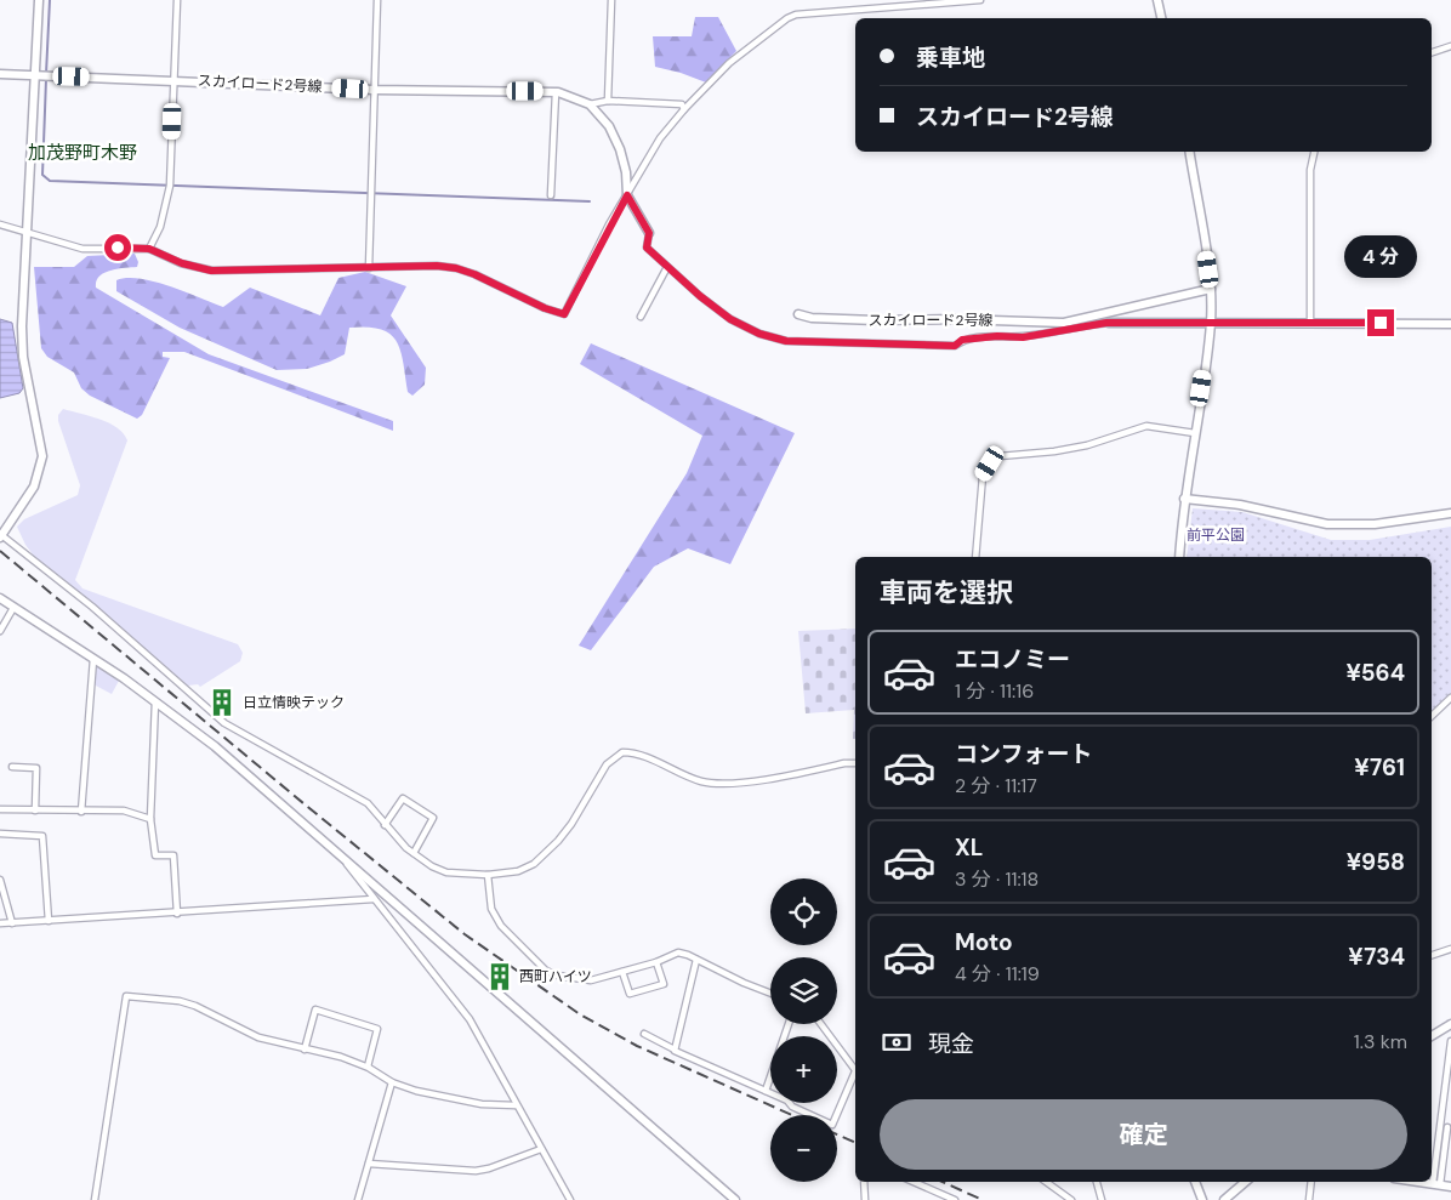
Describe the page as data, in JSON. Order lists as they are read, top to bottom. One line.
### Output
{"streets":{"street":["スカイロード2号線"]},"districts":["加茂野町木野"],"parks":["前平公園"],"places":{"building":["日立情映テック","西町ハイツ"]},"page":{"banner":["乗車地","スカイロード2号線"],"bubble":"4 分","heading":"車両を選択","list":[{"name":"エコノミー","note":"1 分 · 11:16","value":"¥564"},{"name":"コンフォート","note":"2 分 · 11:17","value":"¥761"},{"name":"XL","note":"3 分 · 11:18","value":"¥958"},{"name":"Moto","note":"4 分 · 11:19","value":"¥734"}],"map_buttons":["+","−"],"pay":["現金","1.3 km"],"buttons":"確定"}}
